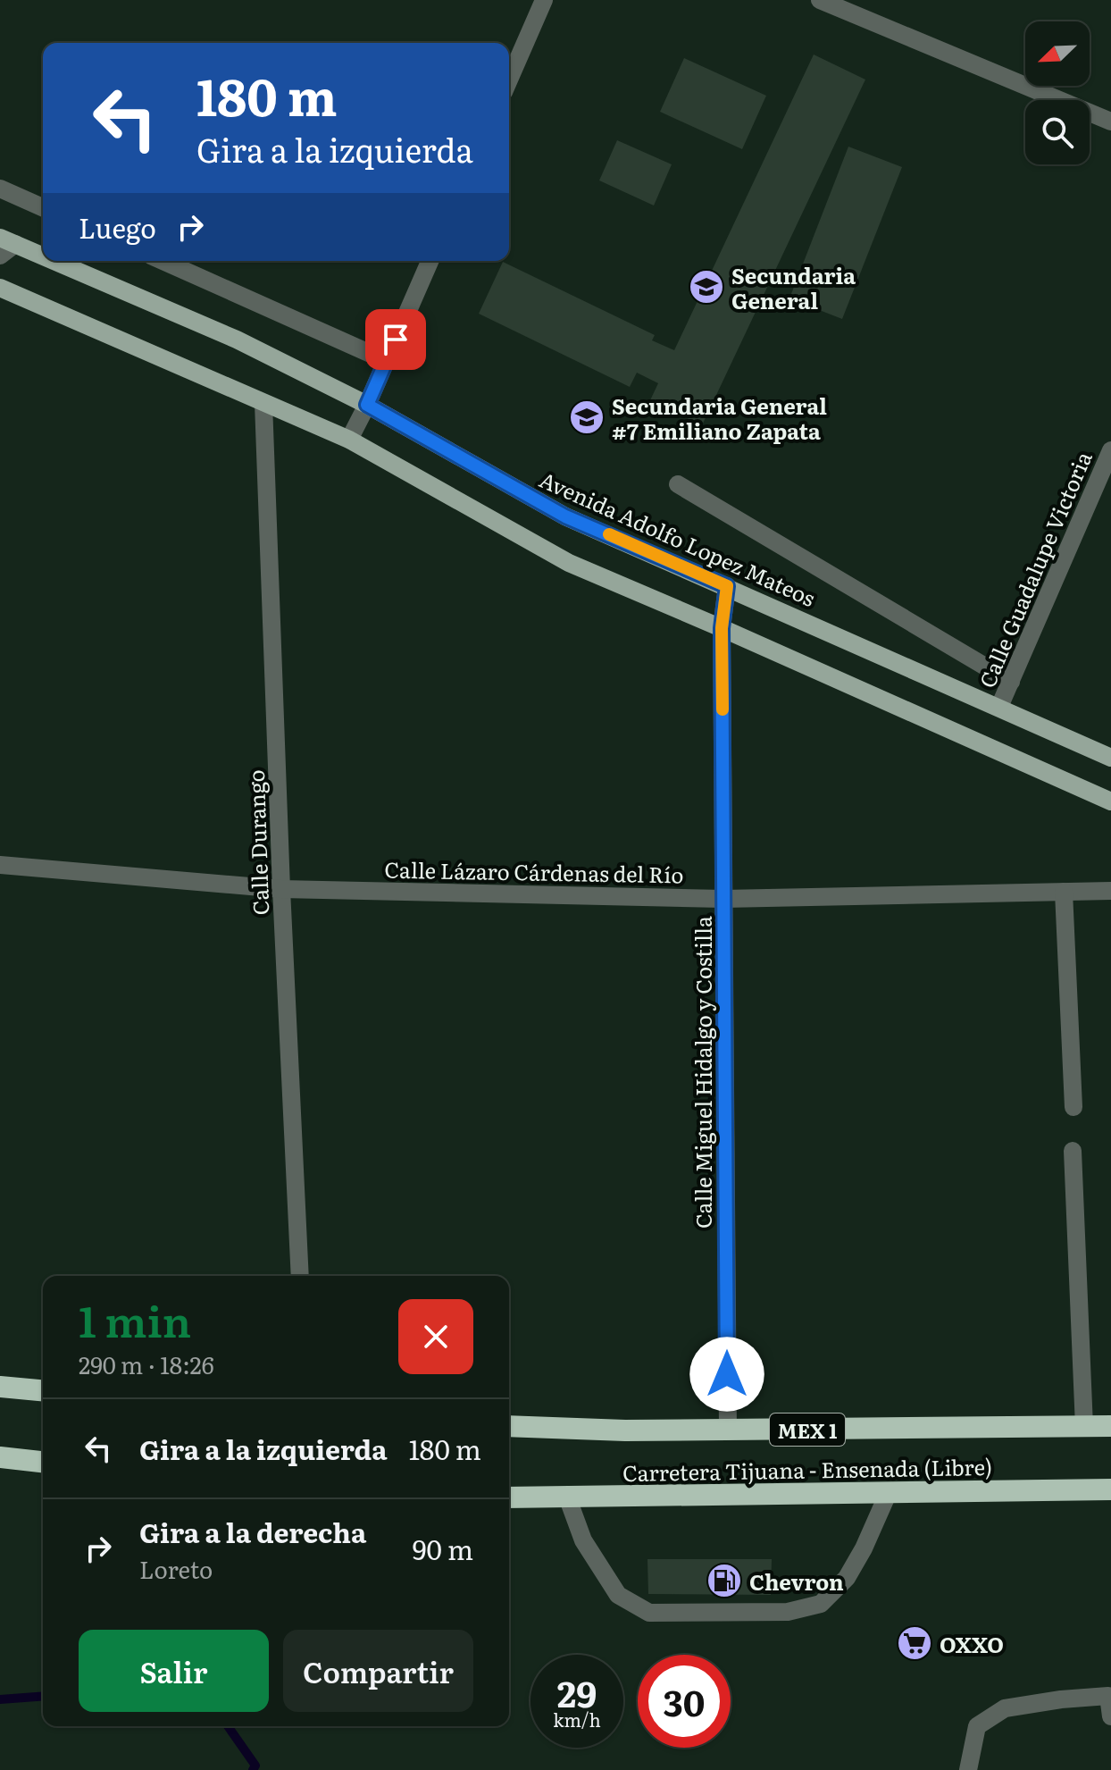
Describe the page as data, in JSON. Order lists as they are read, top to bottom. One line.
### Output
{"streets":{"highway":["MEX 1","Carretera Tijuana - Ensenada (Libre)"],"main road":["Avenida Adolfo Lopez Mateos"],"street":["Calle Guadalupe Victoria","Calle Durango","Calle Lázaro Cárdenas del Río","Calle Miguel Hidalgo y Costilla"]},"crossings":[["Avenida Adolfo Lopez Mateos","Calle Guadalupe Victoria"],["Avenida Adolfo Lopez Mateos","Calle Miguel Hidalgo y Costilla"],["Calle Durango","Calle Lázaro Cárdenas del Río"],["Calle Lázaro Cárdenas del Río","Calle Miguel Hidalgo y Costilla"],["Calle Miguel Hidalgo y Costilla","Carretera Tijuana - Ensenada (Libre)"]],"places":{"school or university":["Secundaria General","Secundaria General #7 Emiliano Zapata"],"fuel station":["Chevron"],"supermarket":["OXXO"]},"north":"bottom left","page":{"turn":["180 m","Gira a la izquierda"],"then":"Luego","heading":["1 min","290 m · 18:26"],"list":[{"name":"Gira a la izquierda","value":"180 m"},{"name":"Gira a la derecha","note":"Loreto","value":"90 m"}],"buttons":["Salir","Compartir"],"speed":"29 km/h","limit":"30"}}
